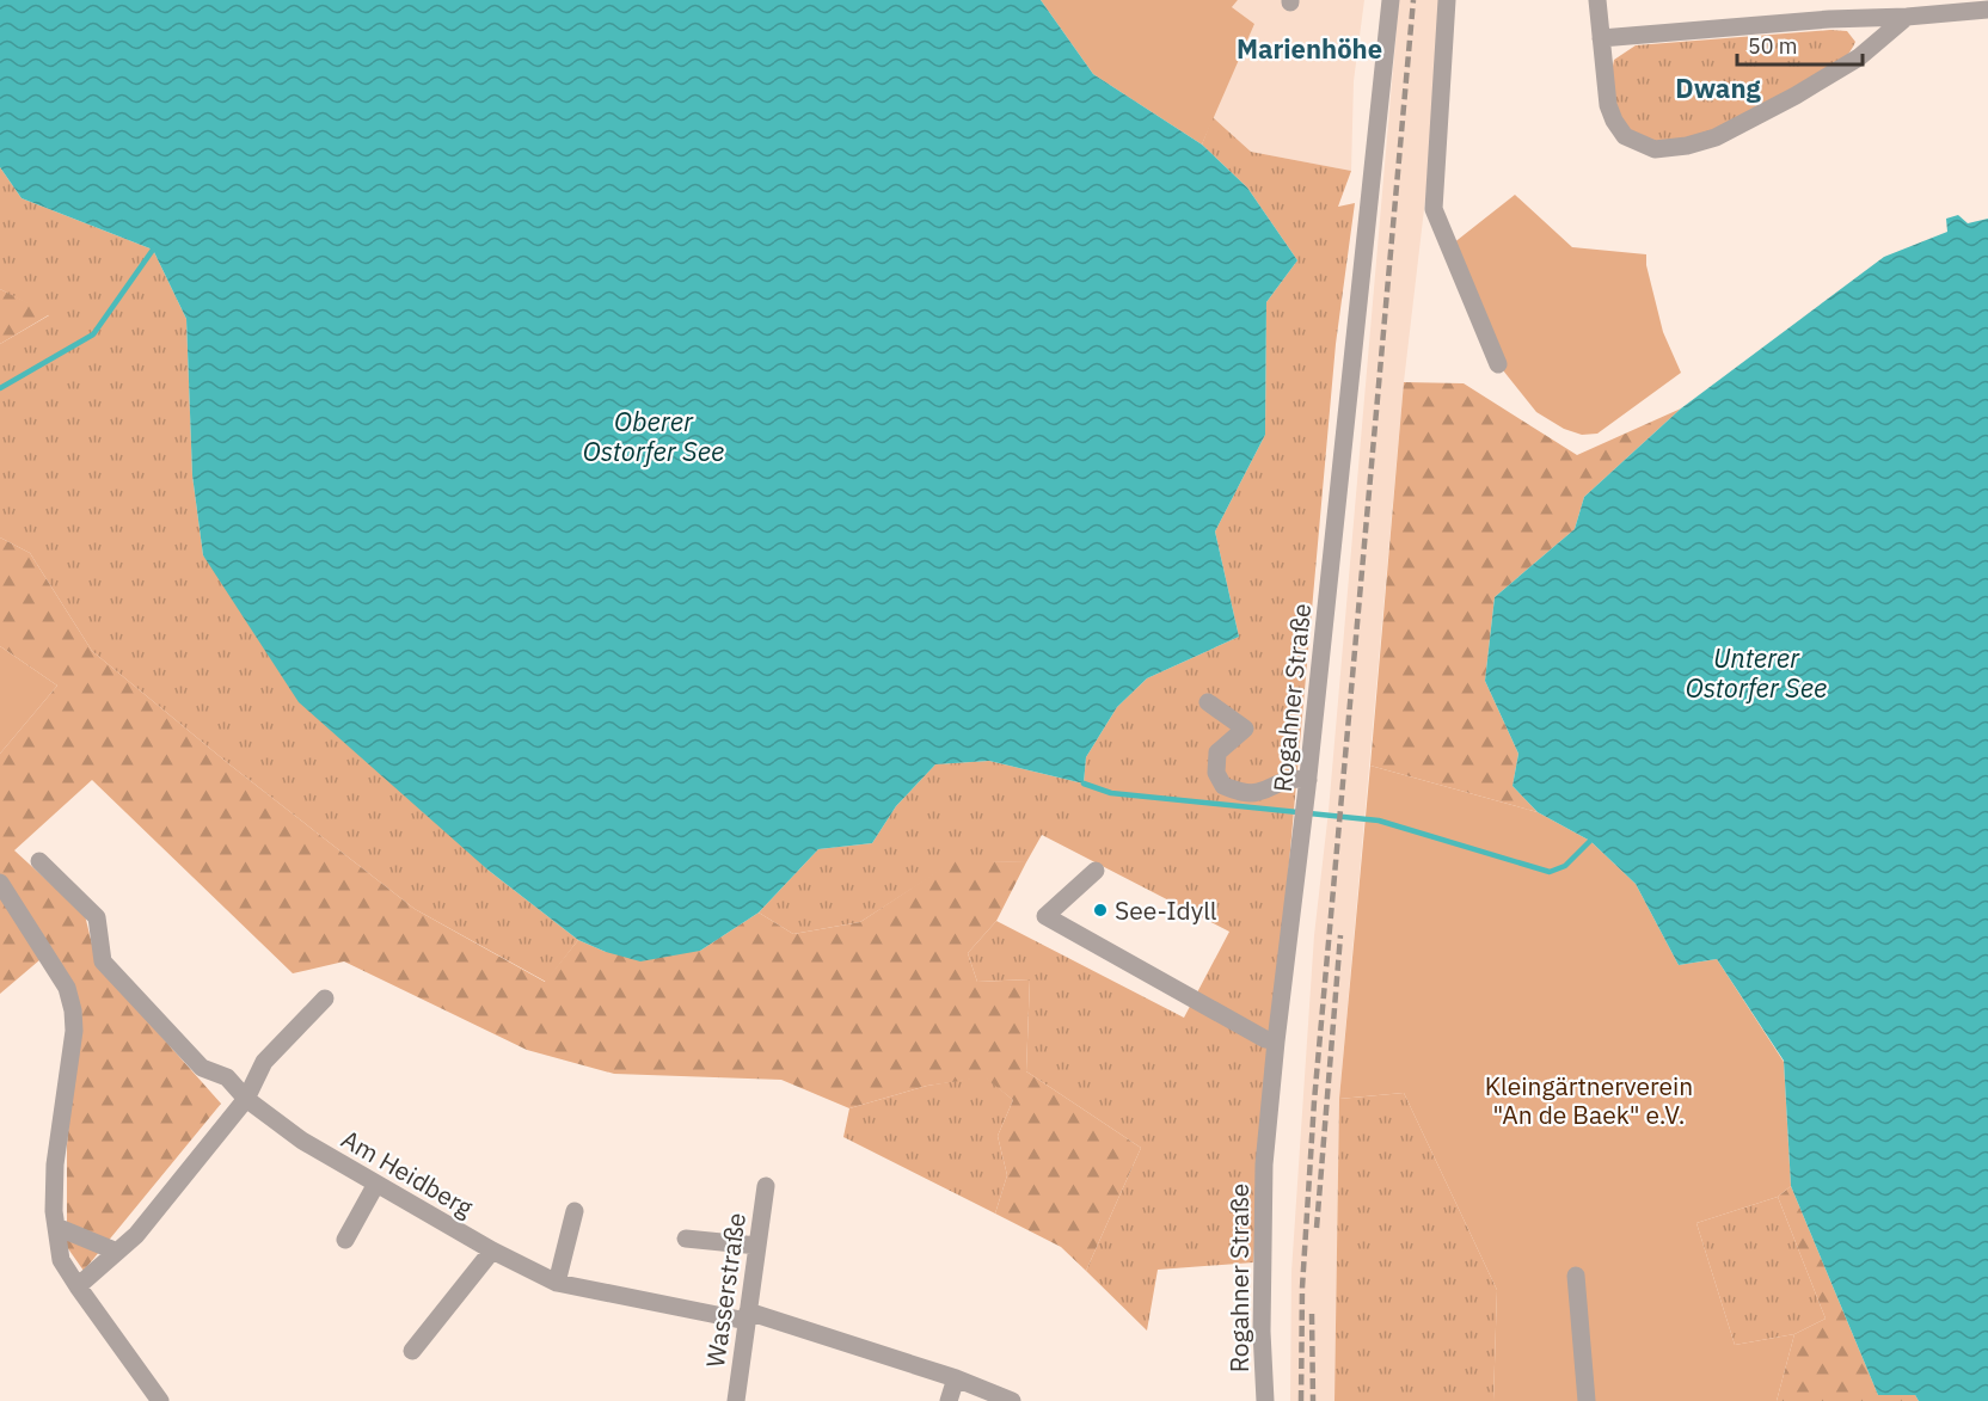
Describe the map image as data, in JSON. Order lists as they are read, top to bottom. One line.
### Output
{"streets":{"street":["Rogahner Straße","Am Heidberg","Wasserstraße"]},"crossings":[["Am Heidberg","Wasserstraße"]],"districts":["Marienhöhe","Dwang"],"water":["Oberer Ostorfer See","Unterer Ostorfer See"],"parks":["Kleingärtnerverein \"An de Baek\" e.V."],"places":["See-Idyll"],"scale_bar":"50 m"}
